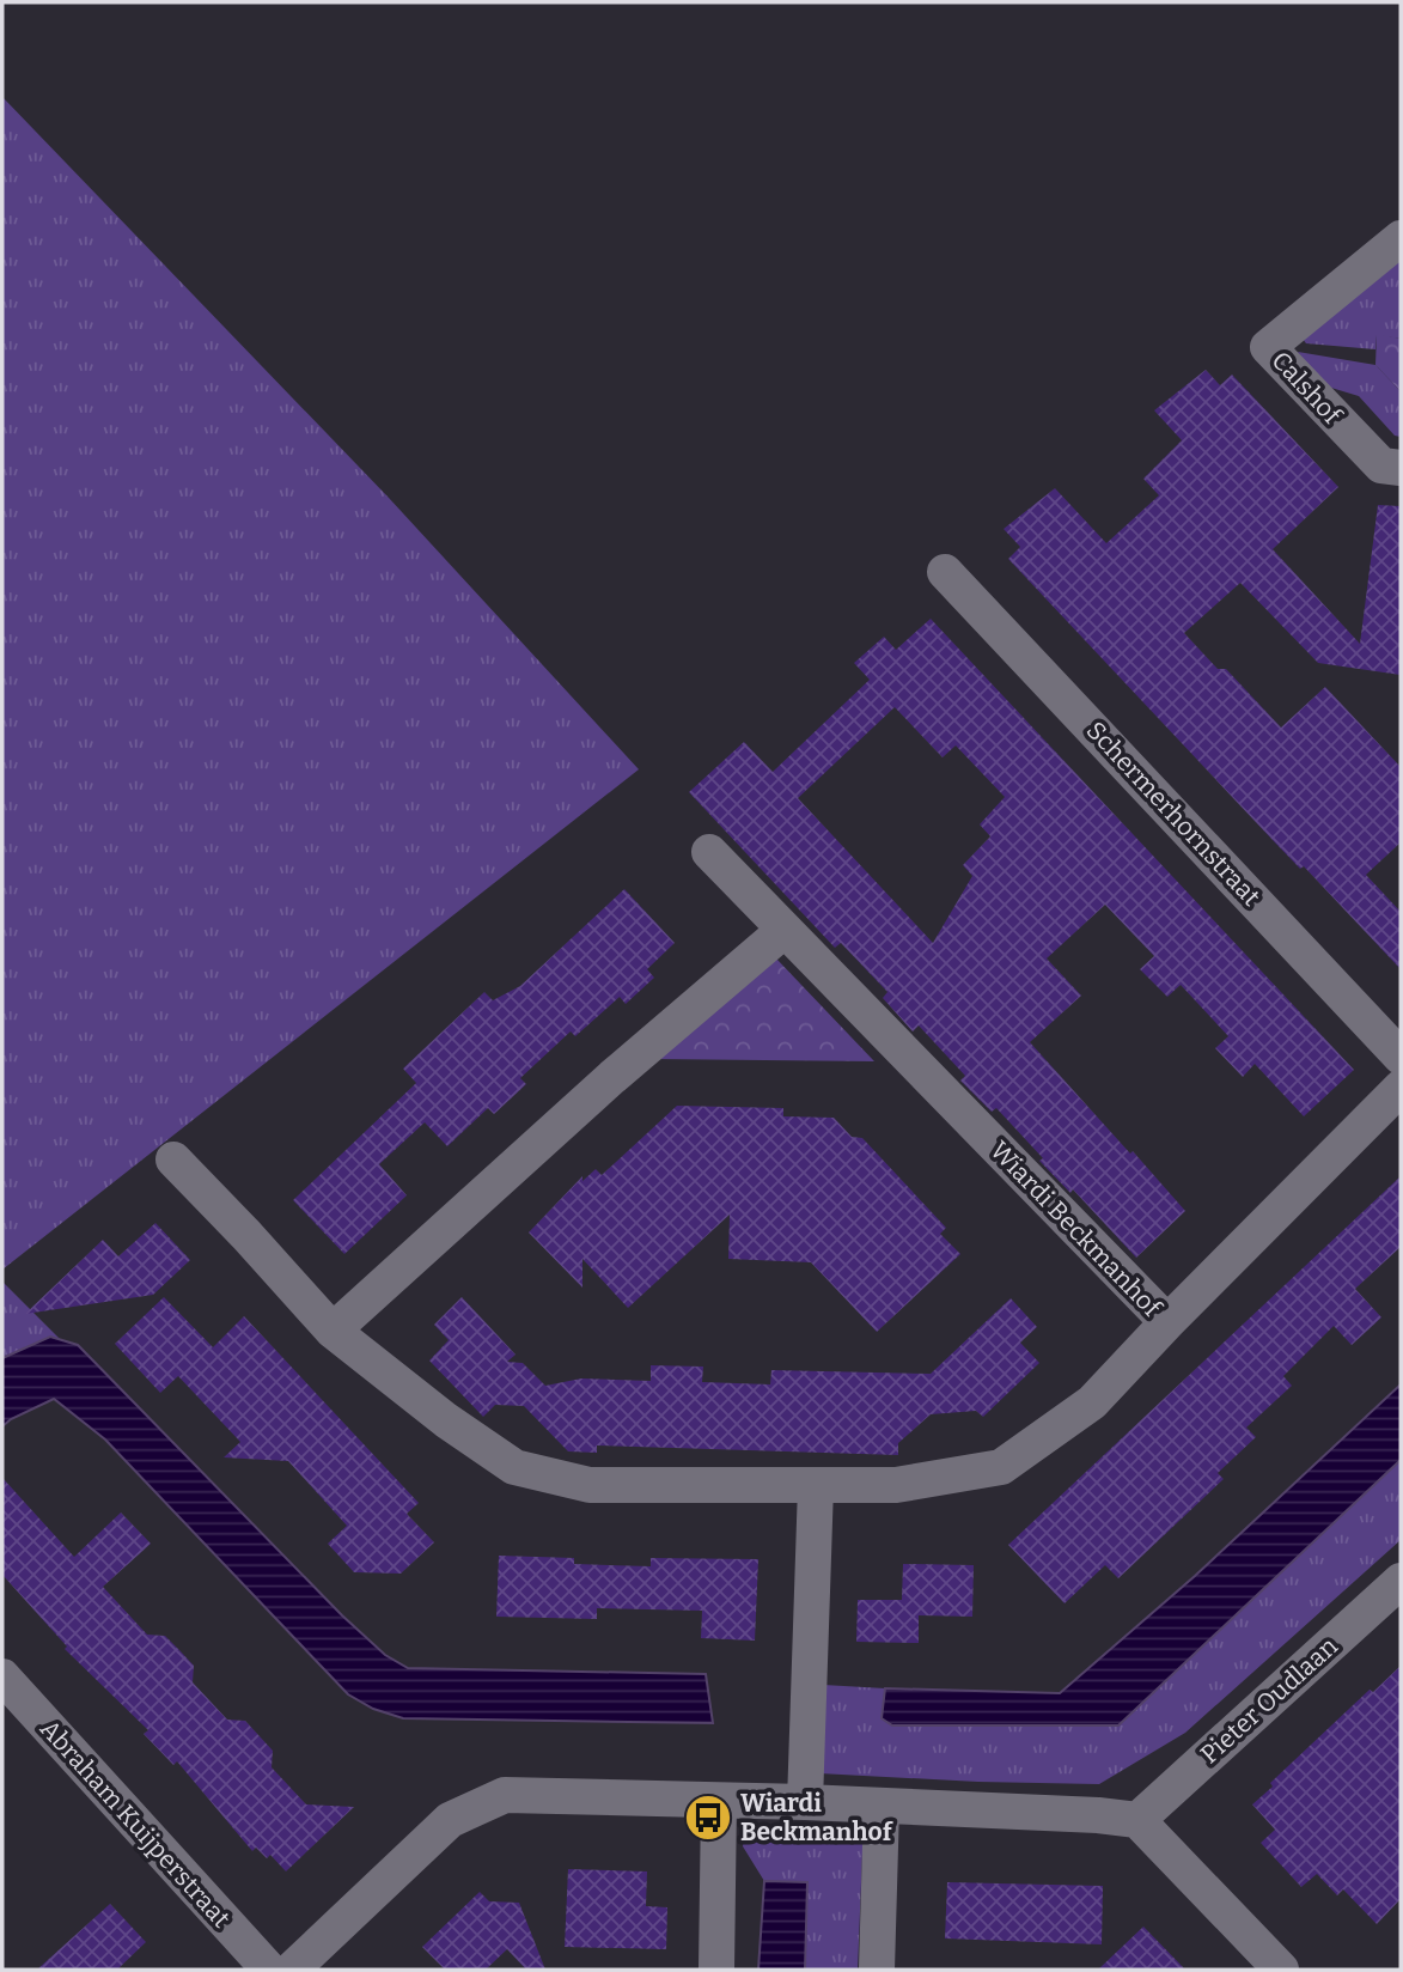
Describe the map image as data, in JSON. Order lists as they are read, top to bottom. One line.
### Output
{"streets":{"street":["Calshof","Schermerhornstraat","Wiardi Beckmanhof","Pieter Oudlaan","Abraham Kuijperstraat"]},"places":{"bus stop":["Wiardi Beckmanhof"]}}
